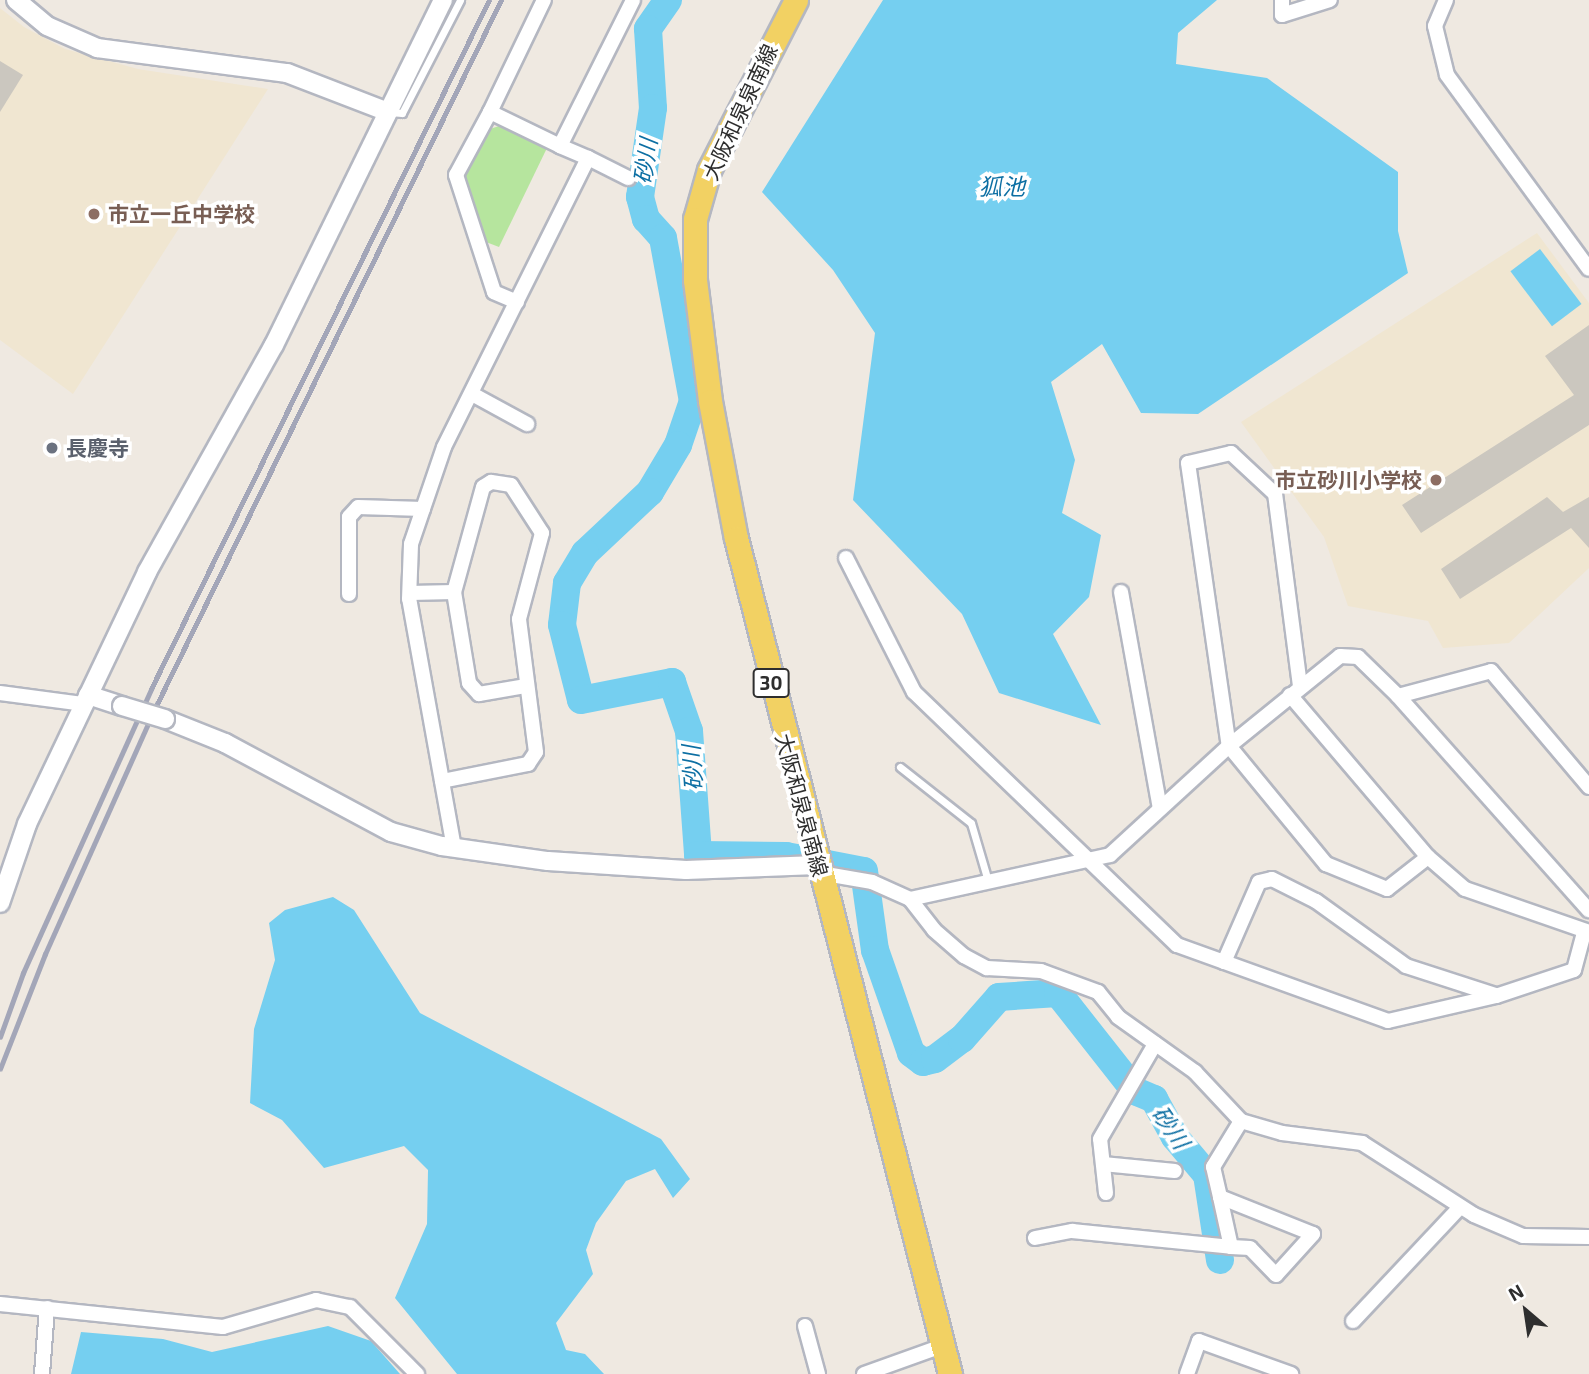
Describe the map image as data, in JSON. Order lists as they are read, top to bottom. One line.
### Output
{"streets":{"main road":["大阪和泉泉南線","30"]},"water":["砂川","狐池"],"places":["市立一丘中学校","長慶寺","市立砂川小学校"],"north":"top left"}
